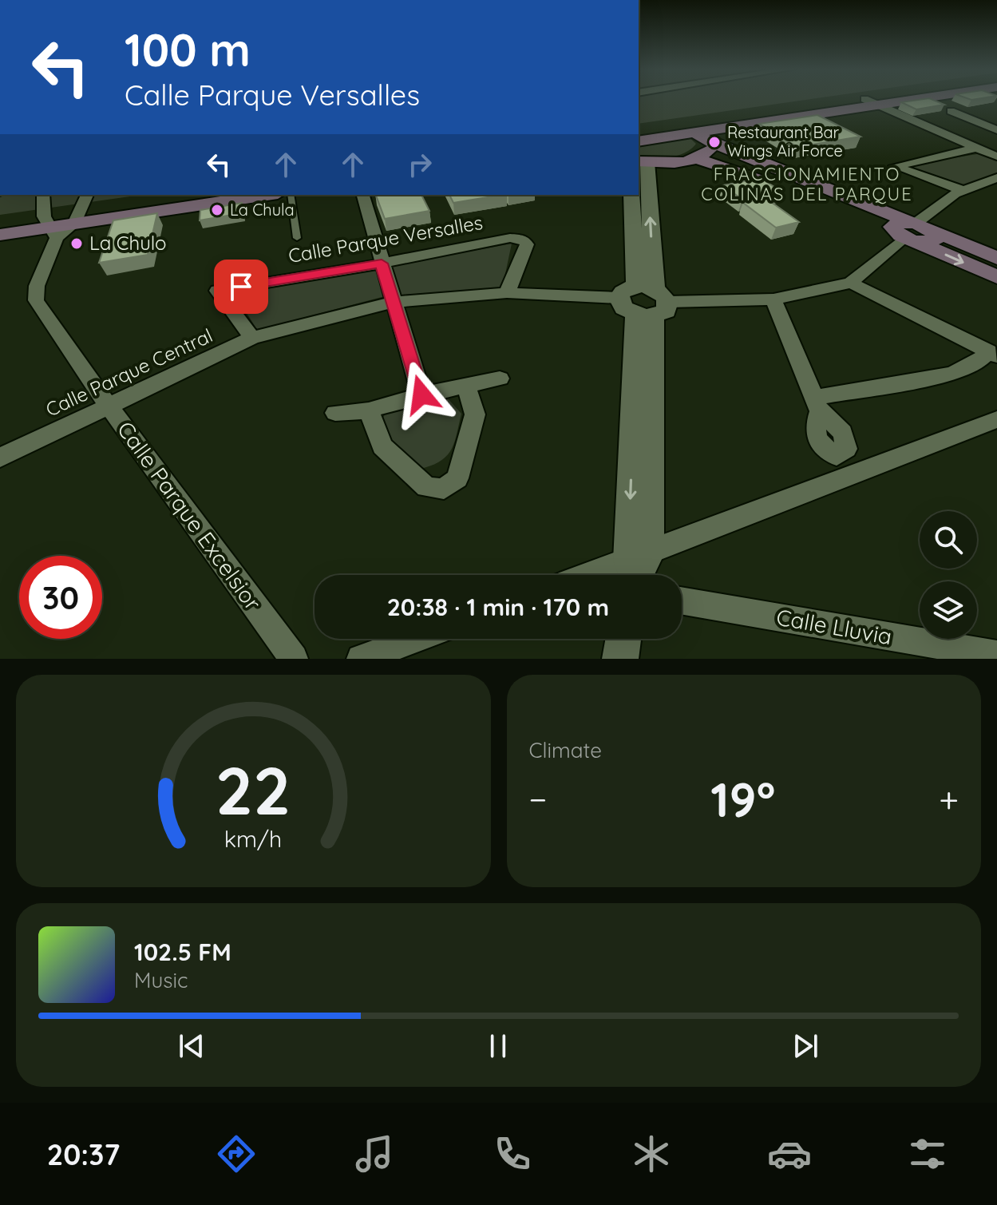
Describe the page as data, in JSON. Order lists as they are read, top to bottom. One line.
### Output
{"streets":{"street":["Calle Parque Versalles","Calle Parque Central","Calle Parque Excelsior","Calle Lluvia"]},"crossings":[["Calle Parque Versalles","Calle Parque Central"],["Calle Parque Central","Calle Parque Excelsior"]],"districts":["FRACCIONAMIENTO COLINAS DEL PARQUE"],"places":["Restaurant Bar Wings Air Force","La Chula","La Chulo"],"page":{"turn":["100 m","Calle Parque Versalles"],"limit":"30","trip":"20:38 · 1 min · 170 m","tile":"Climate","heat":["−","19°","+"],"song":["102.5 FM","Music"],"tabs":"20:37","gauge":["22","km/h"]}}
